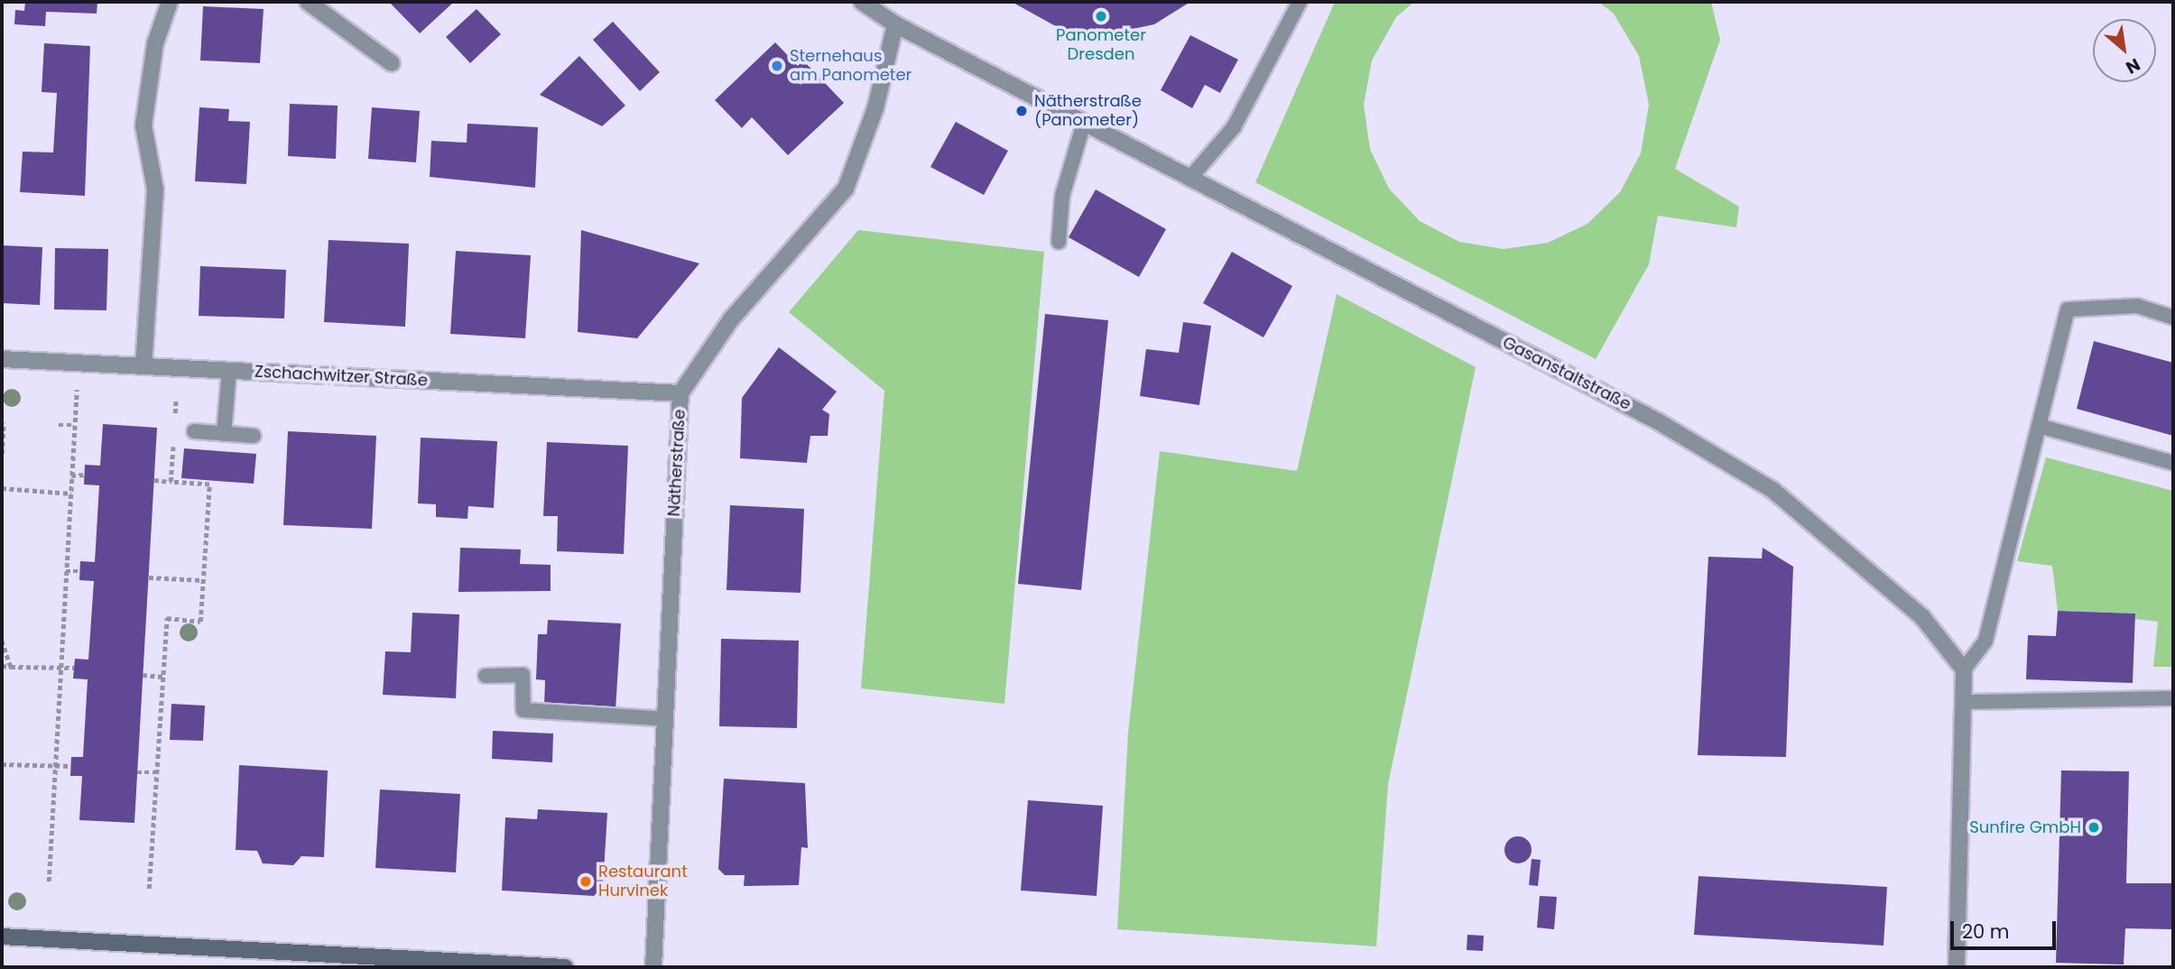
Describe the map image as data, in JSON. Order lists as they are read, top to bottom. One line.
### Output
{"streets":{"street":["Gasanstaltstraße","Zschachwitzer Straße","Nätherstraße"]},"crossings":[["Gasanstaltstraße","Nätherstraße"],["Zschachwitzer Straße","Nätherstraße"]],"places":["Panometer Dresden","Sternehaus am Panometer","Nätherstraße (Panometer)","Sunfire GmbH","Restaurant Hurvinek"],"scale_bar":"20 m","north":"bottom right"}
